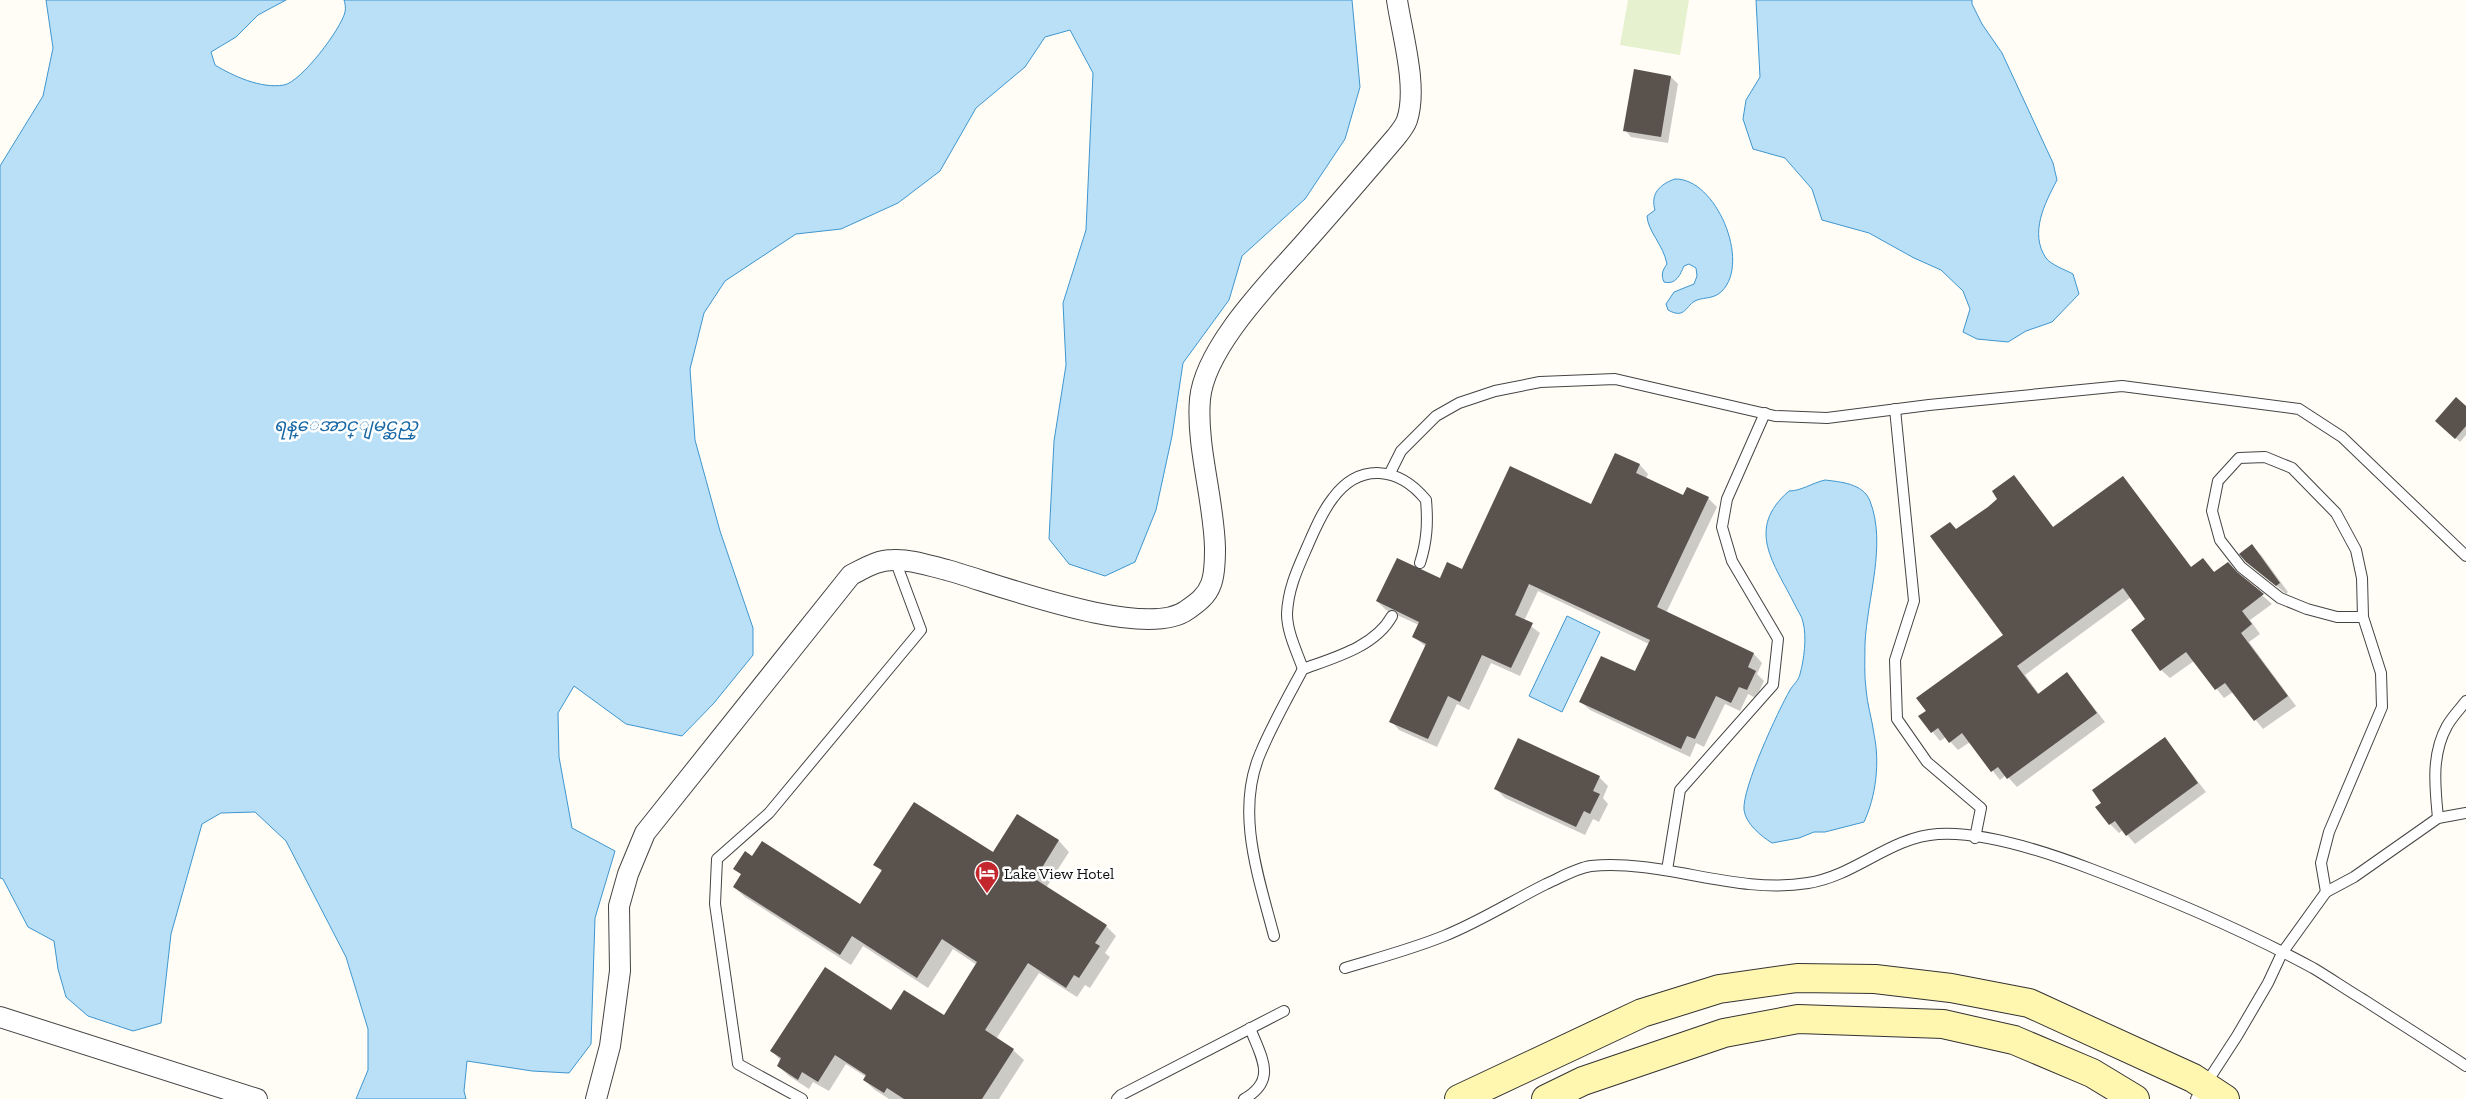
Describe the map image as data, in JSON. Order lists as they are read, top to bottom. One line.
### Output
{"water":["ရန္ေအာင္ျမင္ဆည္"],"places":{"hotel":["Lake View Hotel"]}}
